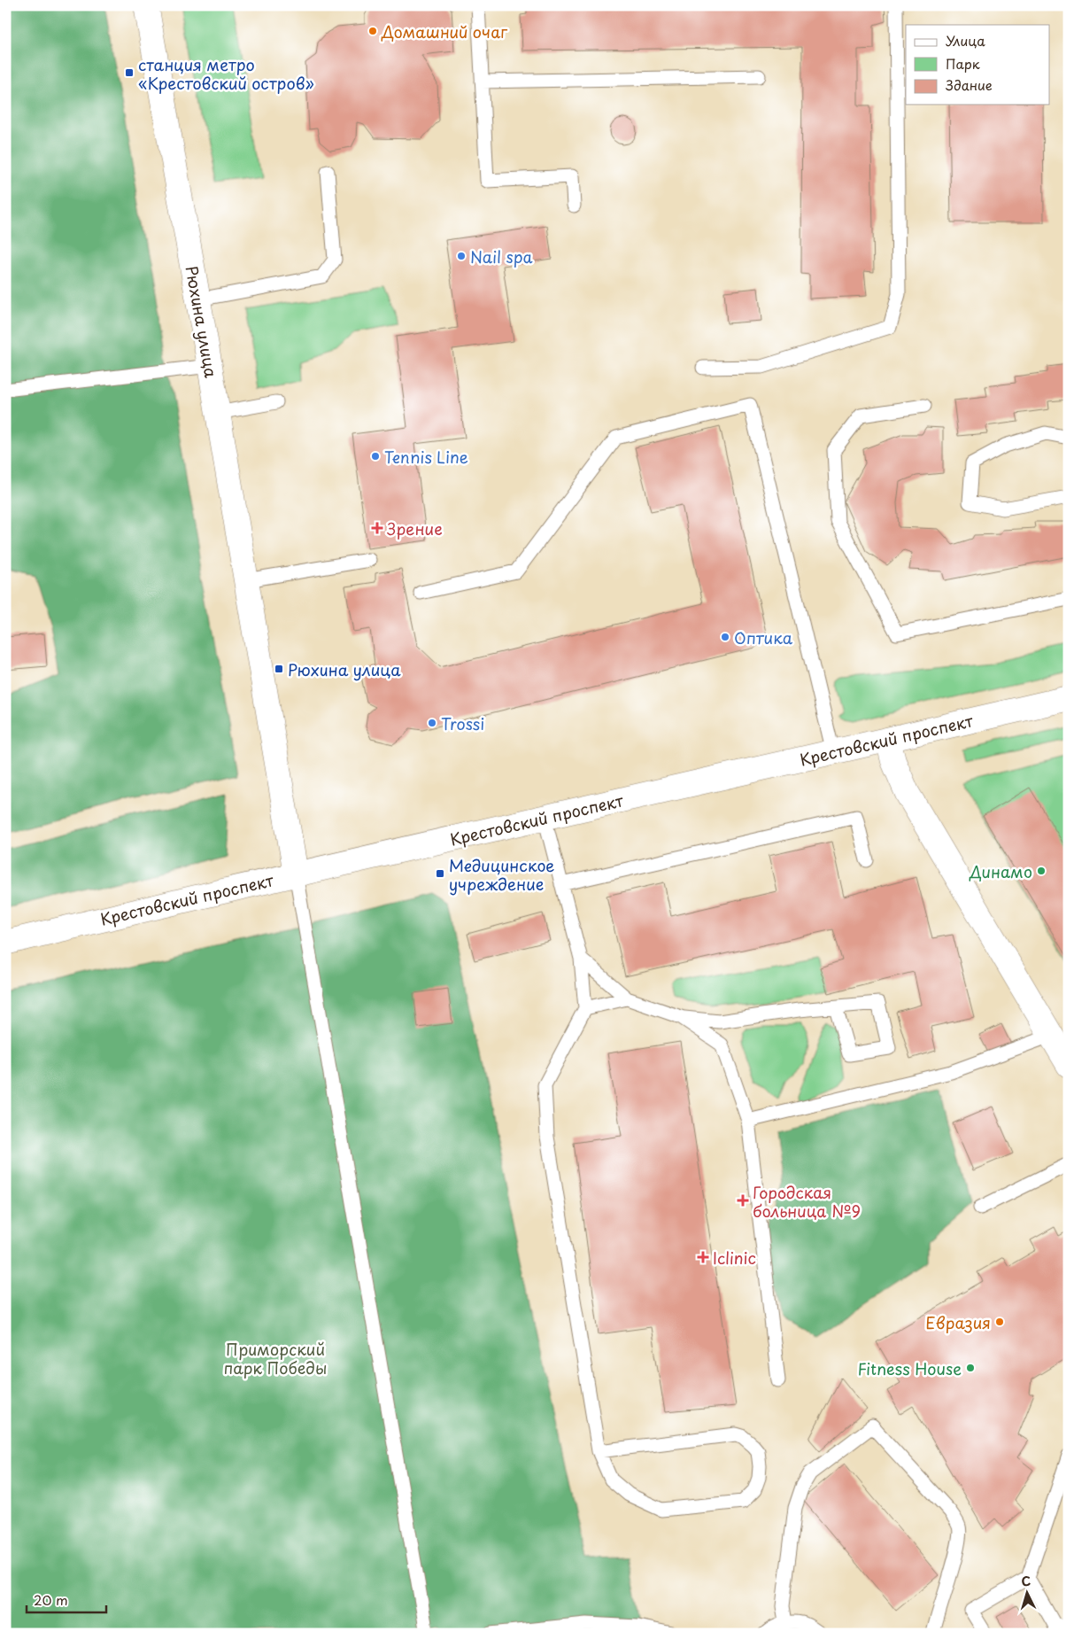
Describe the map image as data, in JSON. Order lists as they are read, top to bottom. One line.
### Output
{"streets":{"street":["Рюхина улица","Крестовский проспект"]},"crossings":[["Рюхина улица","Крестовский проспект"]],"parks":["Приморский парк Победы"],"places":{"other":["Домашний очаг","Nail spa","Tennis Line","Оптика","Trossi","Динамо","Евразия","Fitness House"],"transit":["станция метро «Крестовский остров»","Рюхина улица","Медицинское учреждение"],"health":["Зрение","Городская больница №9","Iclinic"]},"legend":["Улица","Парк","Здание"],"scale_bar":"20 m","north":"top"}
